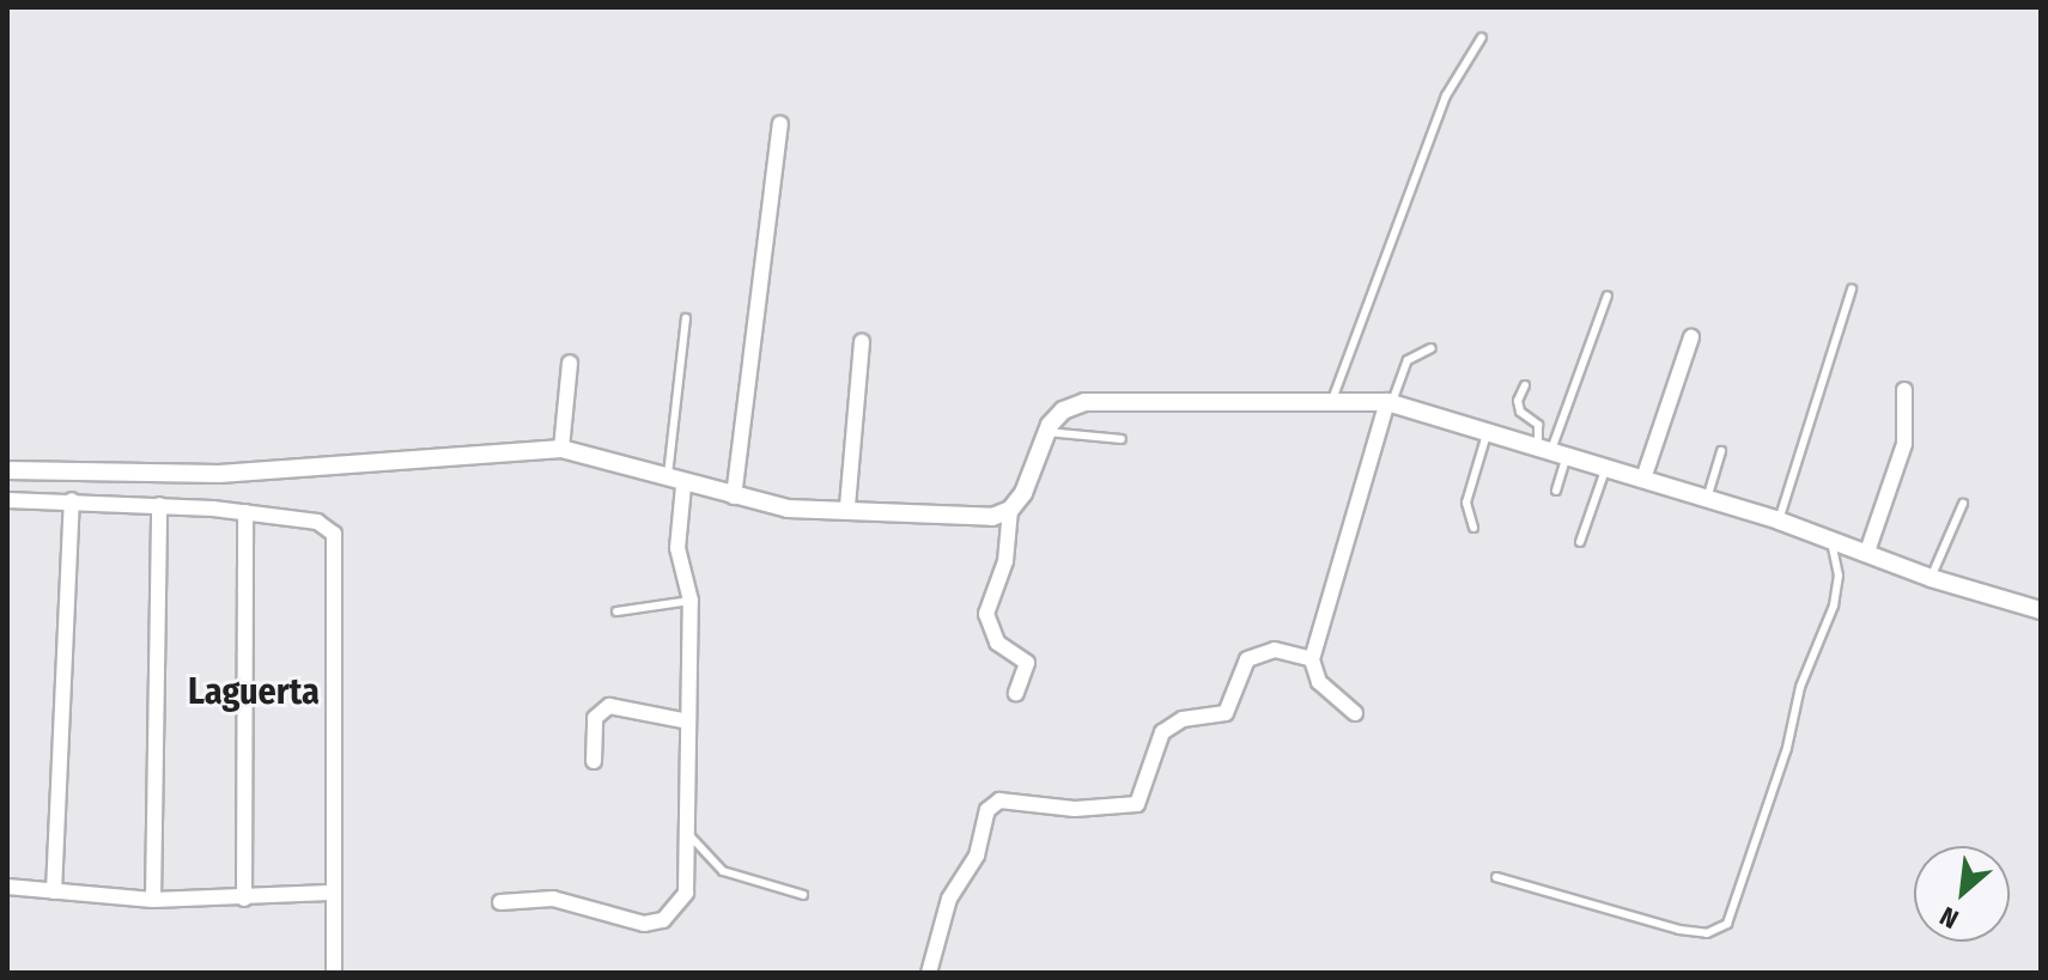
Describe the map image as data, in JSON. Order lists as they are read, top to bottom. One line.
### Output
{"districts":["Laguerta"],"north":"bottom left"}
